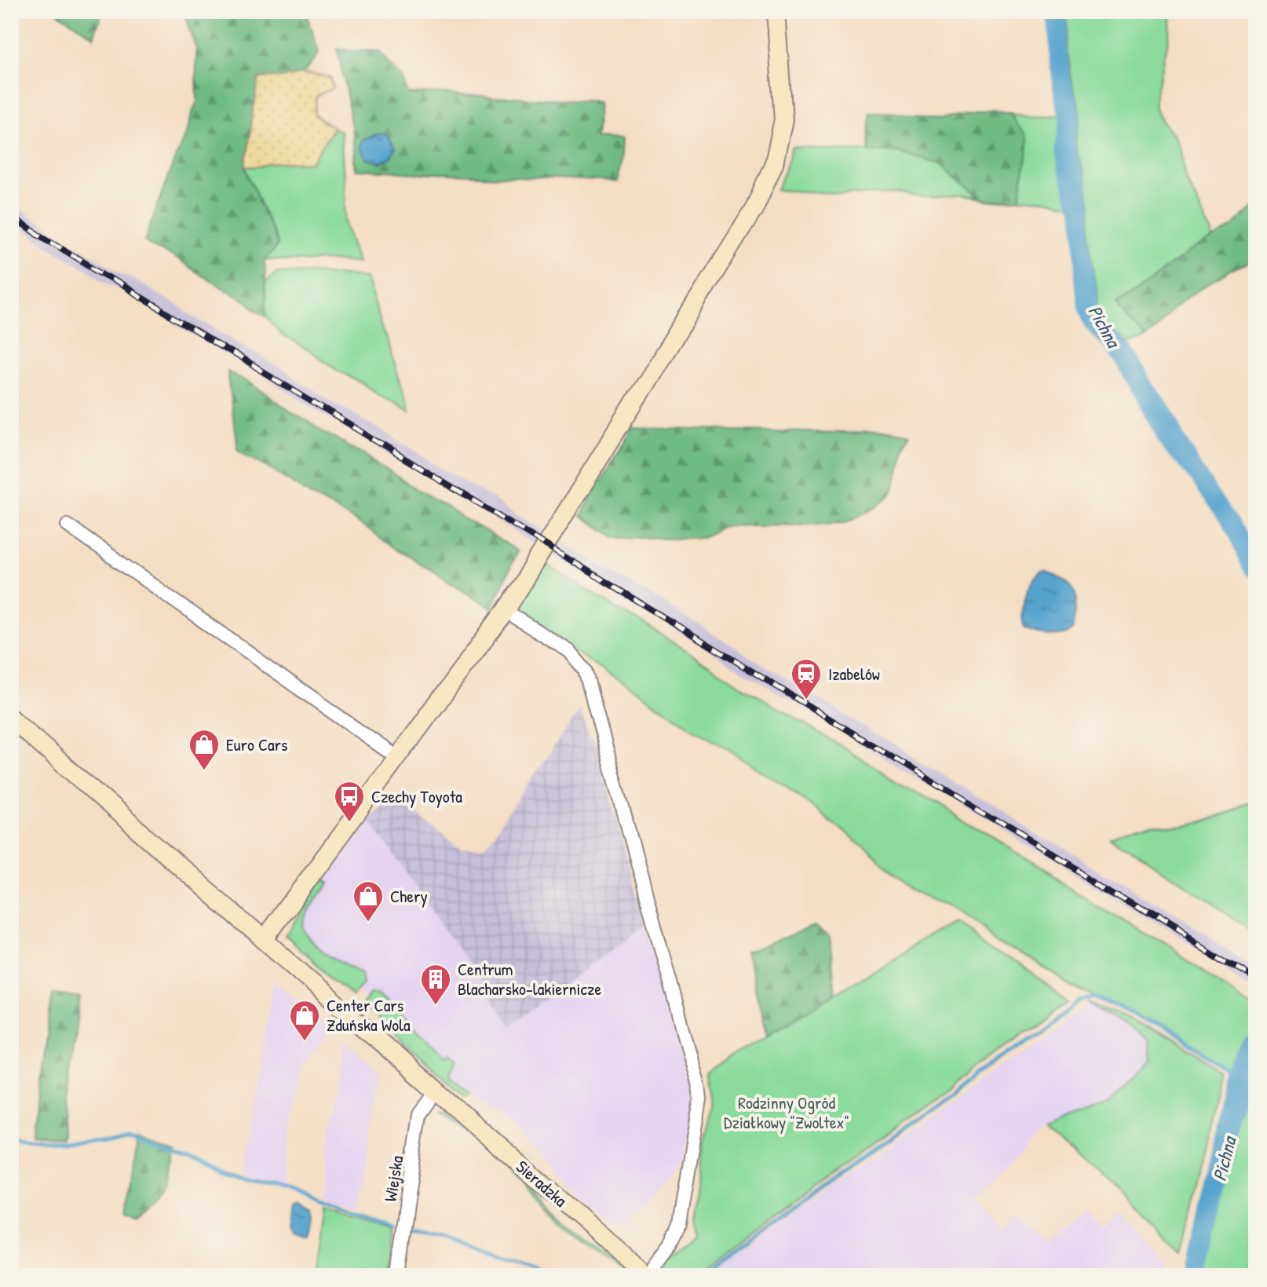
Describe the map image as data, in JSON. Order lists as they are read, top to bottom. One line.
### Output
{"streets":{"street":["Wiejska","Sieradzka"]},"crossings":[["Wiejska","Sieradzka"]],"water":["Pichna"],"parks":["Rodzinny Ogród Działkowy \"Zwoltex\""],"places":{"station":["Izabelów"],"shop":["Euro Cars","Chery","Center Cars Zduńska Wola"],"bus stop":["Czechy Toyota"],"building":["Centrum Blacharsko-lakiernicze"]}}
